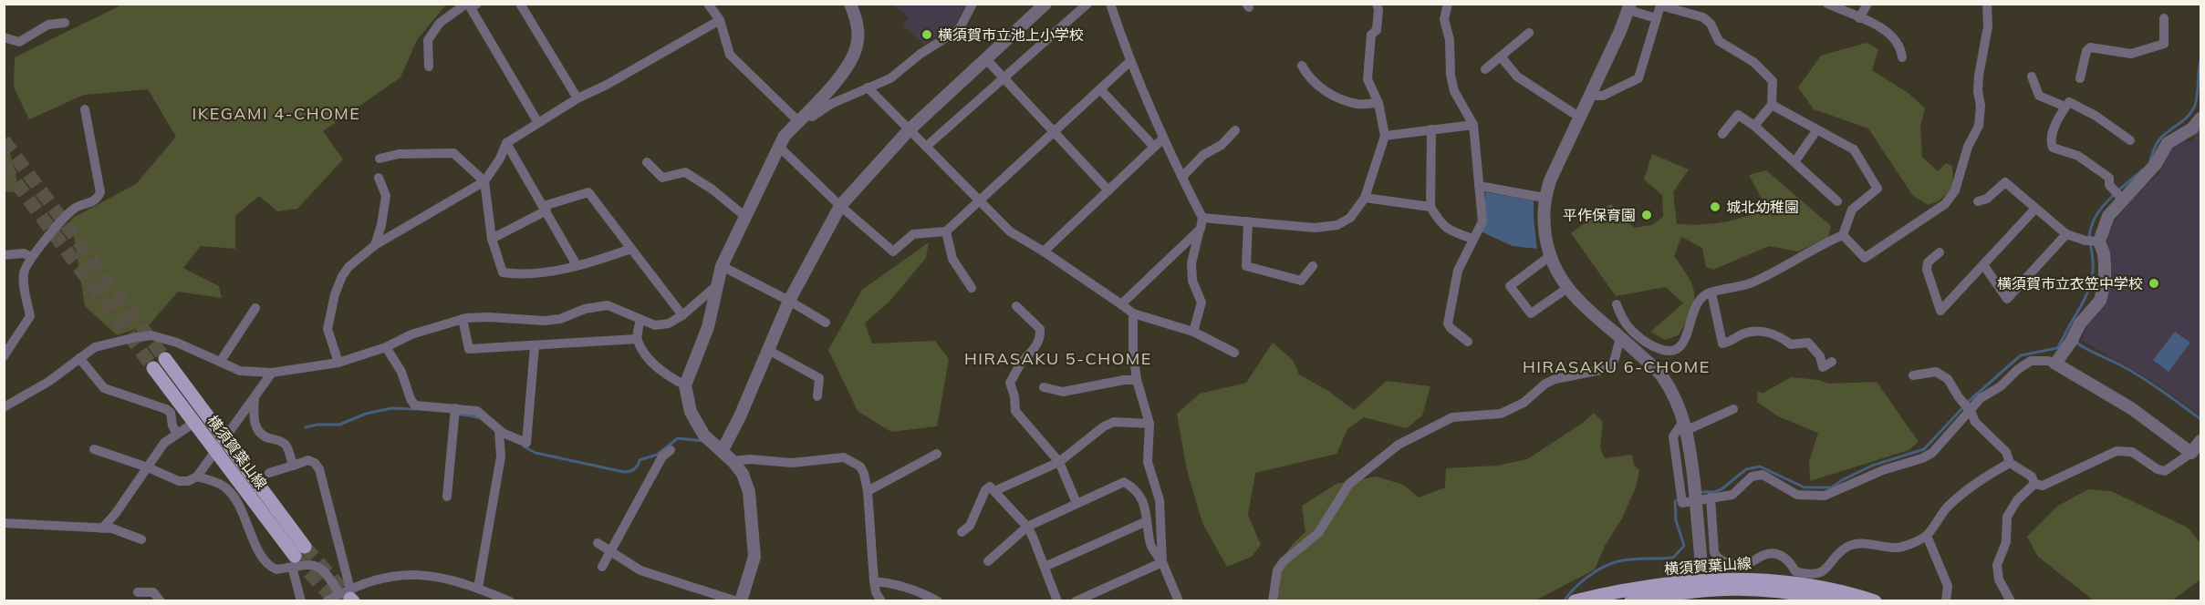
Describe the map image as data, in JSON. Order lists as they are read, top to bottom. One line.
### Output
{"streets":{"main road":["横須賀葉山線"]},"districts":["IKEGAMI 4-CHOME","HIRASAKU 5-CHOME","HIRASAKU 6-CHOME"],"places":["横須賀市立池上小学校","城北幼稚園","平作保育園","横須賀市立衣笠中学校"]}
